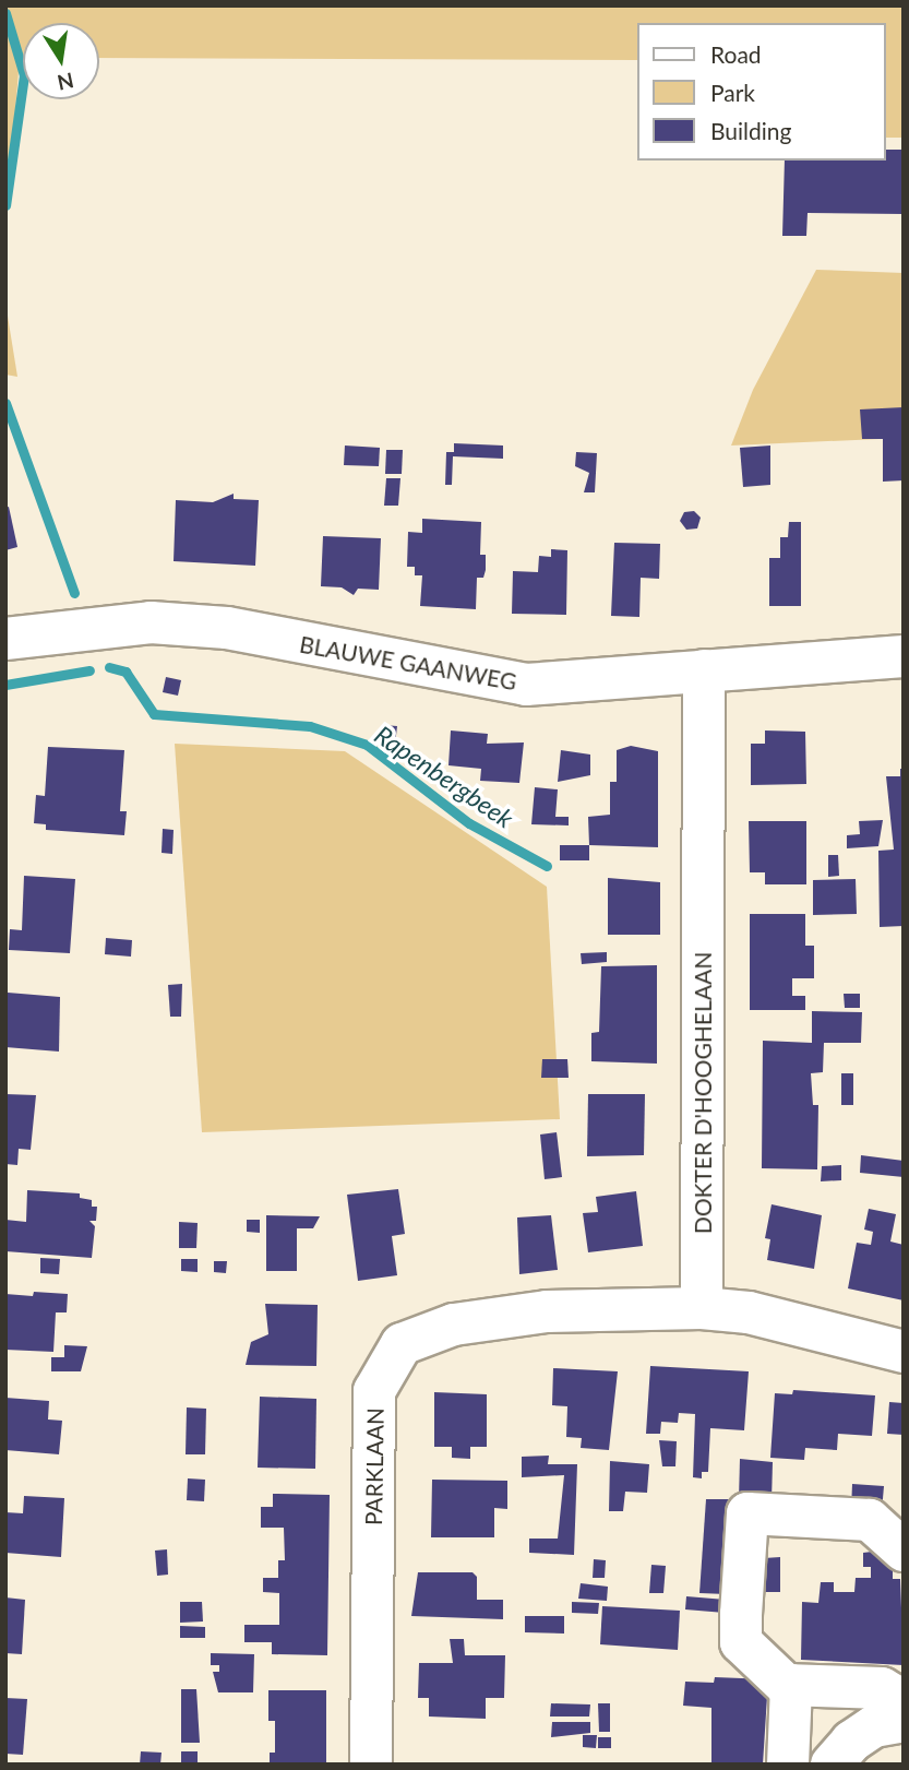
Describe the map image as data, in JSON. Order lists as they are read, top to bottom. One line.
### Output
{"streets":{"street":["BLAUWE GAANWEG","DOKTER D'HOOGHELAAN","PARKLAAN"]},"crossings":[["BLAUWE GAANWEG","DOKTER D'HOOGHELAAN"],["DOKTER D'HOOGHELAAN","PARKLAAN"]],"water":["Rapenbergbeek"],"legend":["Road","Park","Building"],"north":"bottom"}
